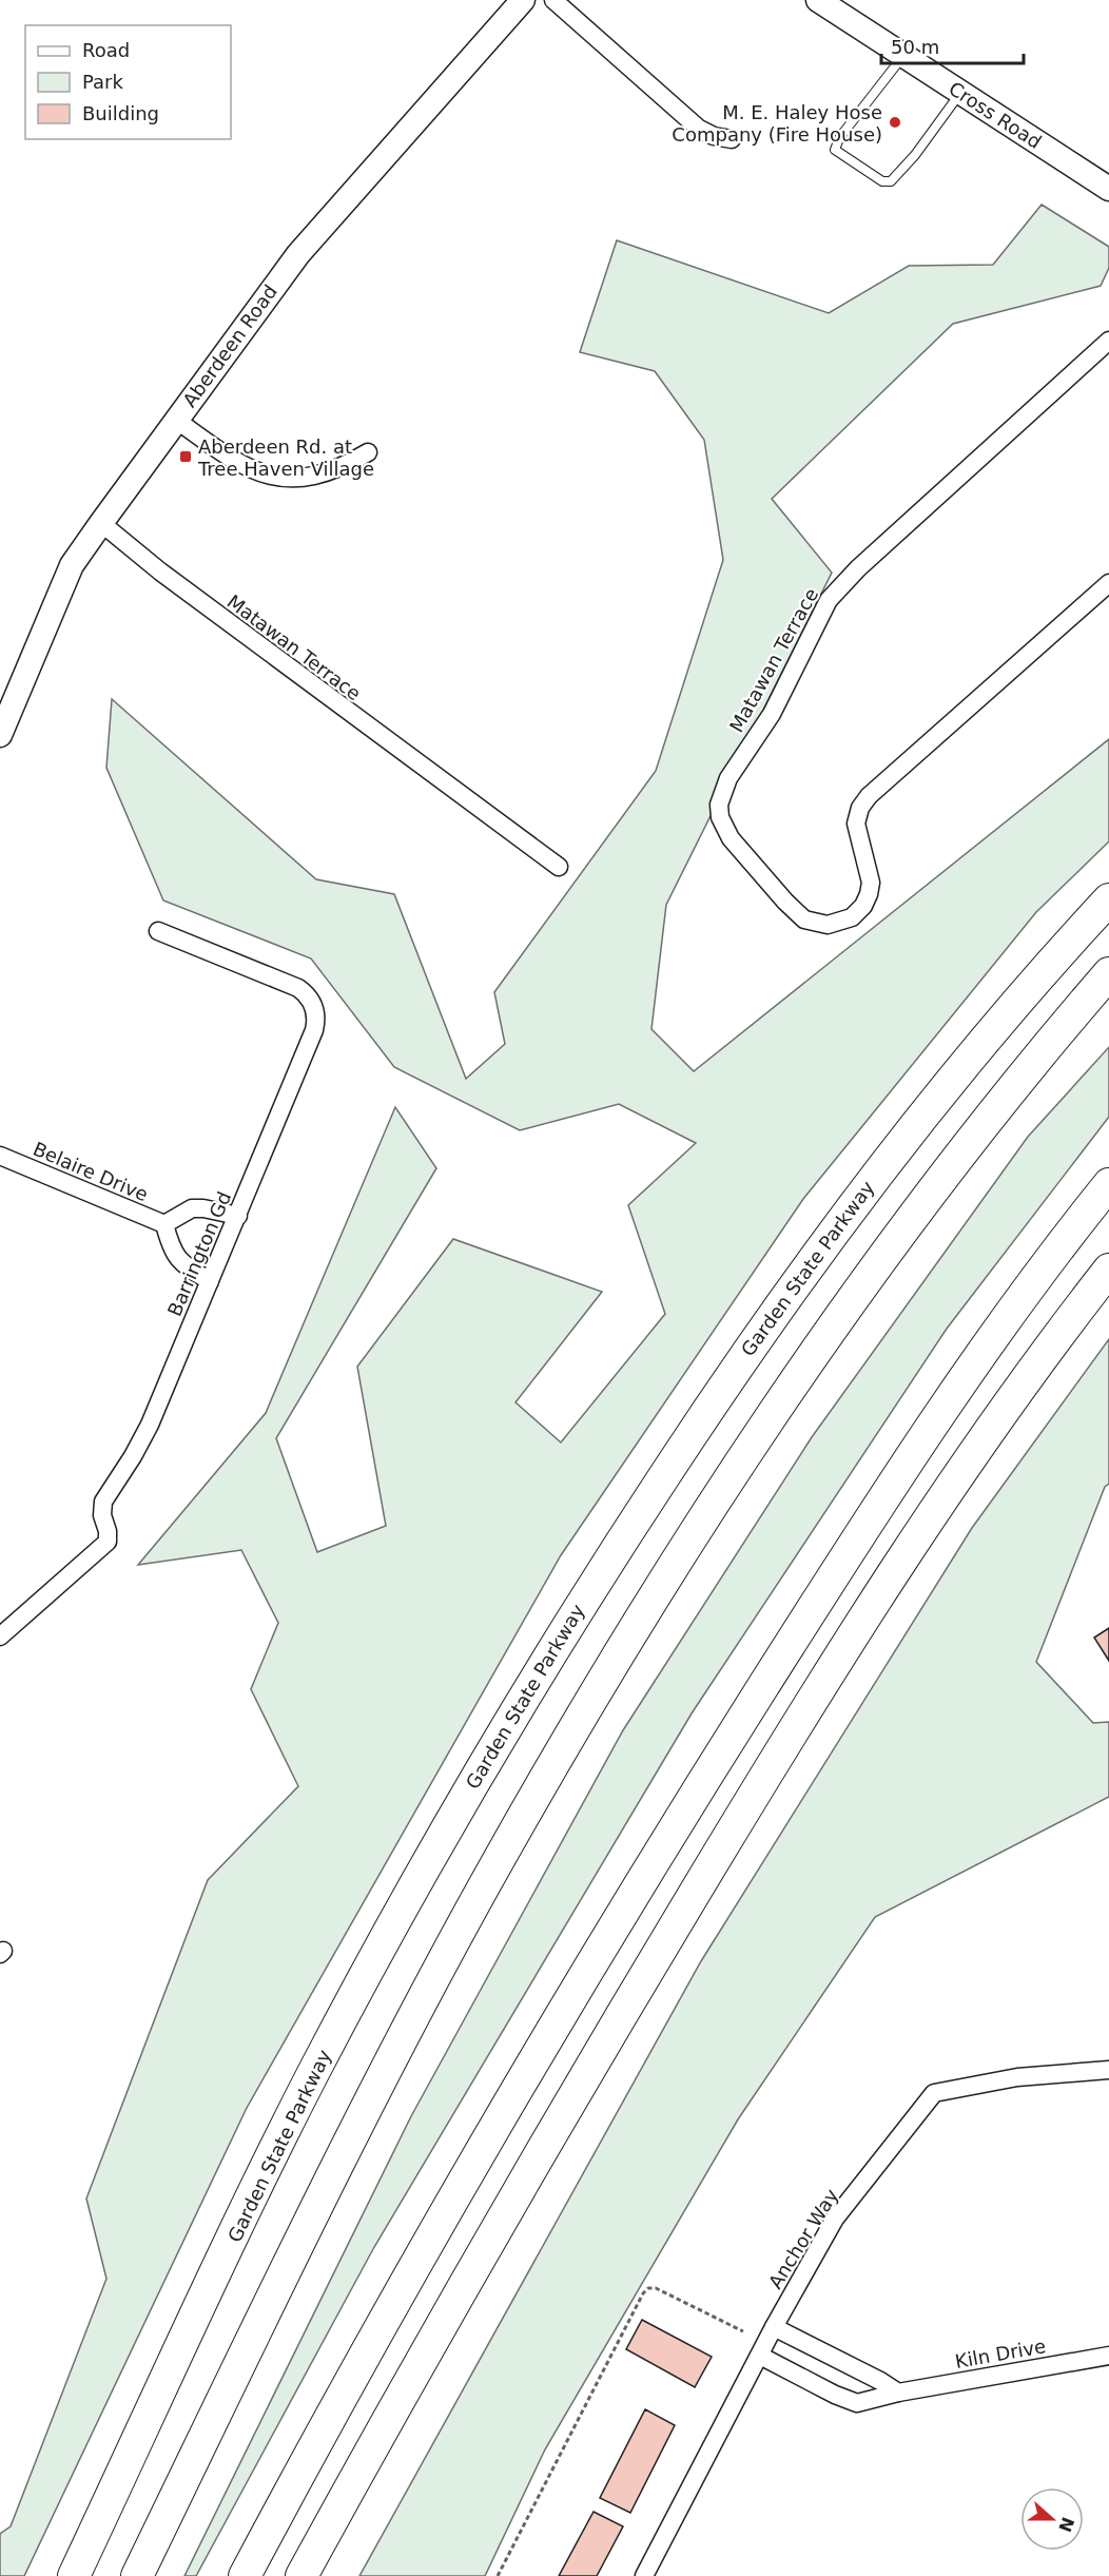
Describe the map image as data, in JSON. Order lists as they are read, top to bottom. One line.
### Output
{"streets":{"highway":["Garden State Parkway"],"street":["Cross Road","Aberdeen Road","Matawan Terrace","Belaire Drive","Barrington Gd","Anchor Way","Kiln Drive"]},"crossings":[["Aberdeen Road","Matawan Terrace"],["Anchor Way","Kiln Drive"]],"places":{"other":["M. E. Haley Hose Company (Fire House)"],"transit":["Aberdeen Rd. at Tree Haven Village"]},"legend":["Road","Park","Building"],"scale_bar":"50 m","north":"right"}
